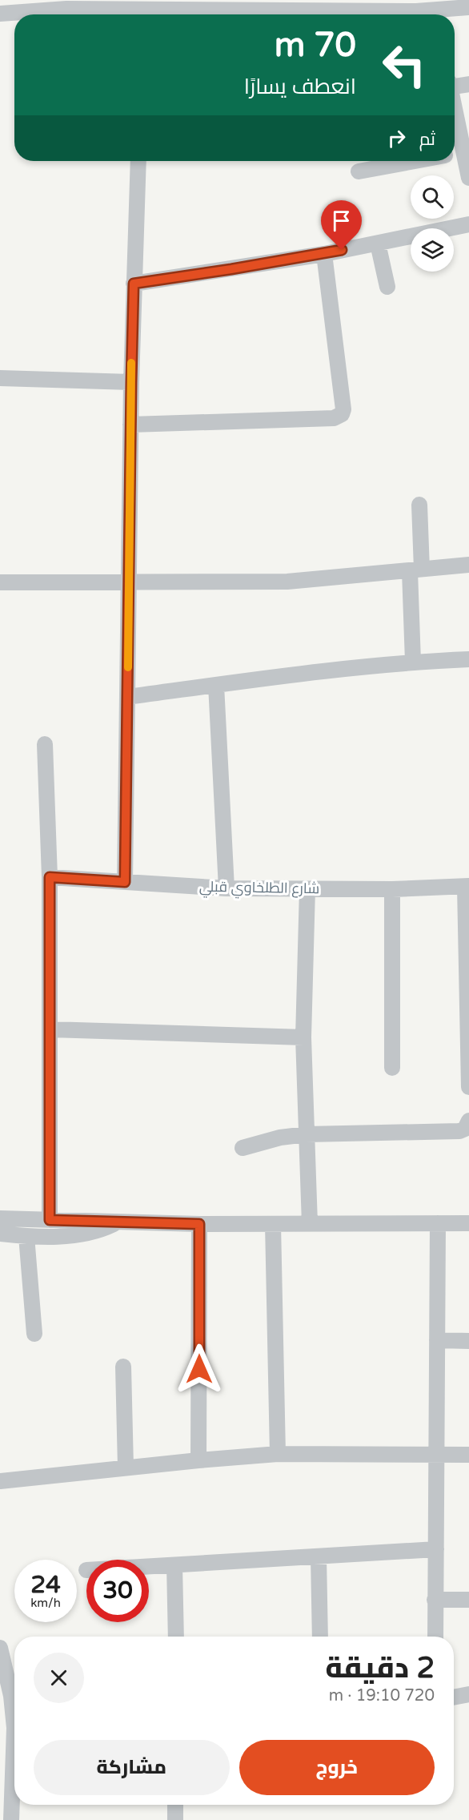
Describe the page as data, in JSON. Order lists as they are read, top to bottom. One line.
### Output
{"streets":{"street":["شارع الطلخاوي قبلي"]},"page":{"turn":["70 m","انعطف يسارًا"],"then":"ثم","speed":"24 km/h","limit":"30","heading":["2 دقيقة","720 m · 19:10"],"buttons":["خروج","مشاركة"]}}
